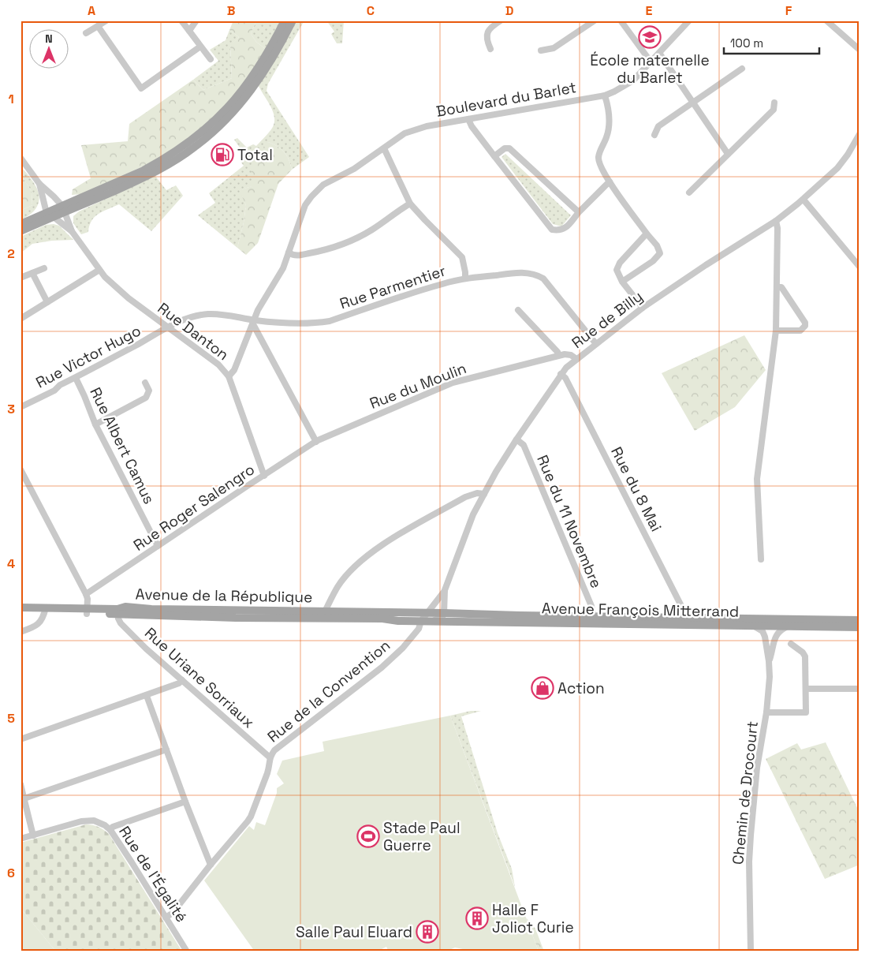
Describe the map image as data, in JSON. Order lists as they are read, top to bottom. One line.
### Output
{"streets":{"main road":["Avenue de la République","Avenue François Mitterrand"],"street":["Boulevard du Barlet","Rue Parmentier","Rue de Billy","Rue Danton","Rue Victor Hugo","Rue du Moulin","Rue Albert Camus","Rue du 8 Mai","Rue Roger Salengro","Rue du 11 Novembre","Rue Uriane Sorriaux","Rue de la Convention","Chemin de Drocourt","Rue de l'Égalité"]},"crossings":[["Boulevard du Barlet","Rue Parmentier"],["Boulevard du Barlet","Rue Danton"],["Rue Parmentier","Rue de Billy"],["Rue Parmentier","Rue Danton"],["Rue Parmentier","Rue Victor Hugo"],["Rue de Billy","Rue du Moulin"],["Rue de Billy","Rue du 8 Mai"],["Rue de Billy","Rue du 11 Novembre"],["Rue de Billy","Avenue de la République"],["Rue de Billy","Avenue François Mitterrand"],["Rue de Billy","Rue de la Convention"],["Rue Danton","Rue Victor Hugo"],["Rue Danton","Rue Roger Salengro"],["Rue Victor Hugo","Rue Albert Camus"],["Rue du Moulin","Rue Roger Salengro"],["Rue Albert Camus","Rue Roger Salengro"],["Rue du 8 Mai","Avenue François Mitterrand"],["Rue du 11 Novembre","Avenue François Mitterrand"],["Avenue de la République","Avenue François Mitterrand"],["Avenue de la République","Rue Uriane Sorriaux"],["Avenue de la République","Rue de la Convention"],["Avenue François Mitterrand","Rue de la Convention"],["Rue Uriane Sorriaux","Rue de la Convention"],["Rue de la Convention","Rue de l'Égalité"]],"places":{"school or university":["École maternelle du Barlet"],"fuel station":["Total"],"shop":["Action"],"sports":["Stade Paul Guerre"],"building":["Halle F Joliot Curie","Salle Paul Eluard"]},"scale_bar":"100 m","north":"top","grid":{"columns":["A","B","C","D","E","F"],"rows":["1","2","3","4","5","6"]}}
